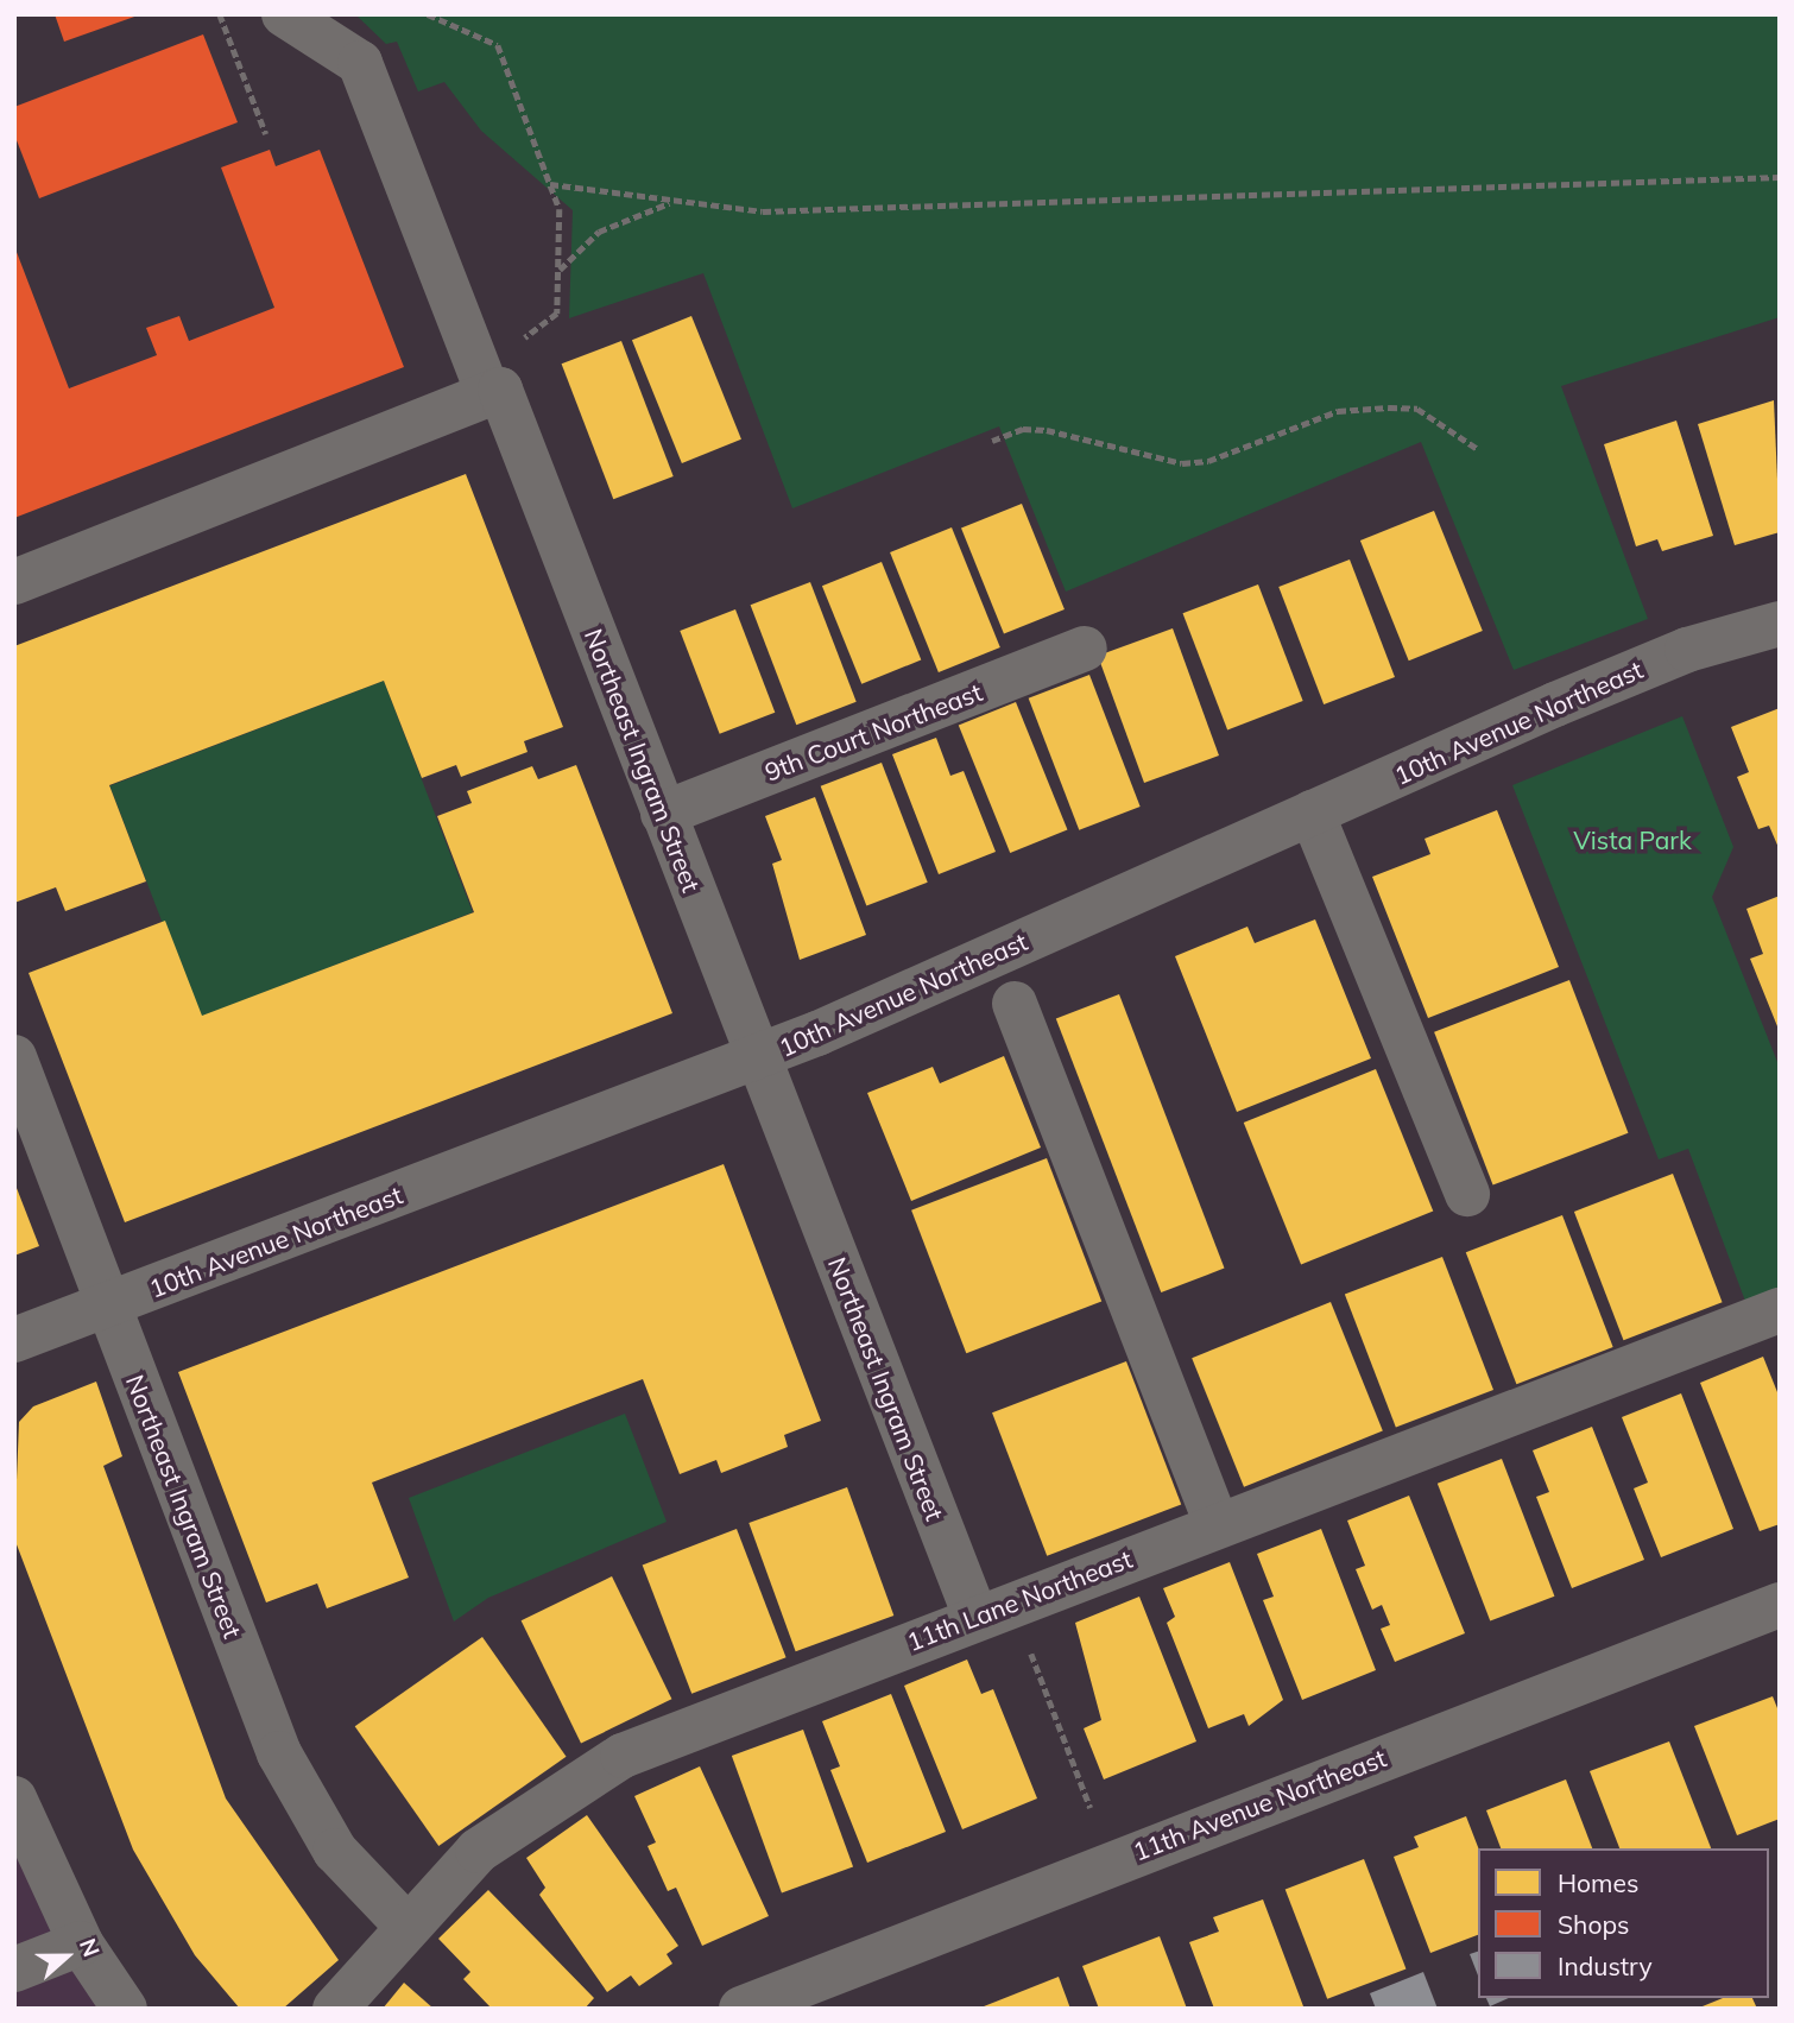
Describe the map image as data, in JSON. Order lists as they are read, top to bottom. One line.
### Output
{"streets":{"street":["10th Avenue Northeast","9th Court Northeast","Northeast Ingram Street","11th Lane Northeast","11th Avenue Northeast"]},"crossings":[["10th Avenue Northeast","Northeast Ingram Street"],["9th Court Northeast","Northeast Ingram Street"],["Northeast Ingram Street","11th Lane Northeast"]],"parks":["Vista Park"],"legend":["Homes","Shops","Industry"],"north":"right"}
